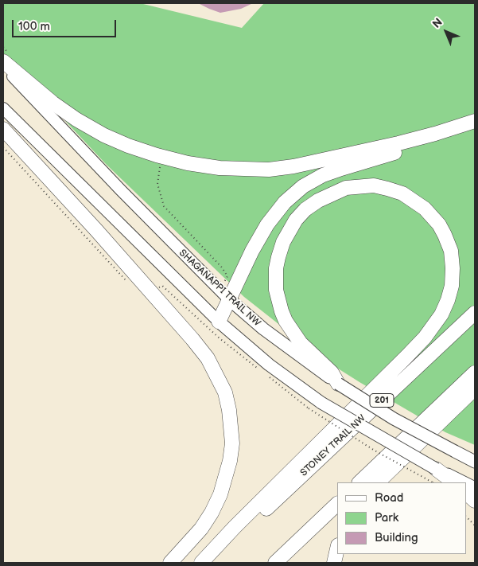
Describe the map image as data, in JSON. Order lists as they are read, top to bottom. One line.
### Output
{"streets":{"highway":["201","STONEY TRAIL NW"],"main road":["SHAGANAPPI TRAIL NW"]},"legend":["Road","Park","Building"],"scale_bar":"100 m","north":"top left"}
